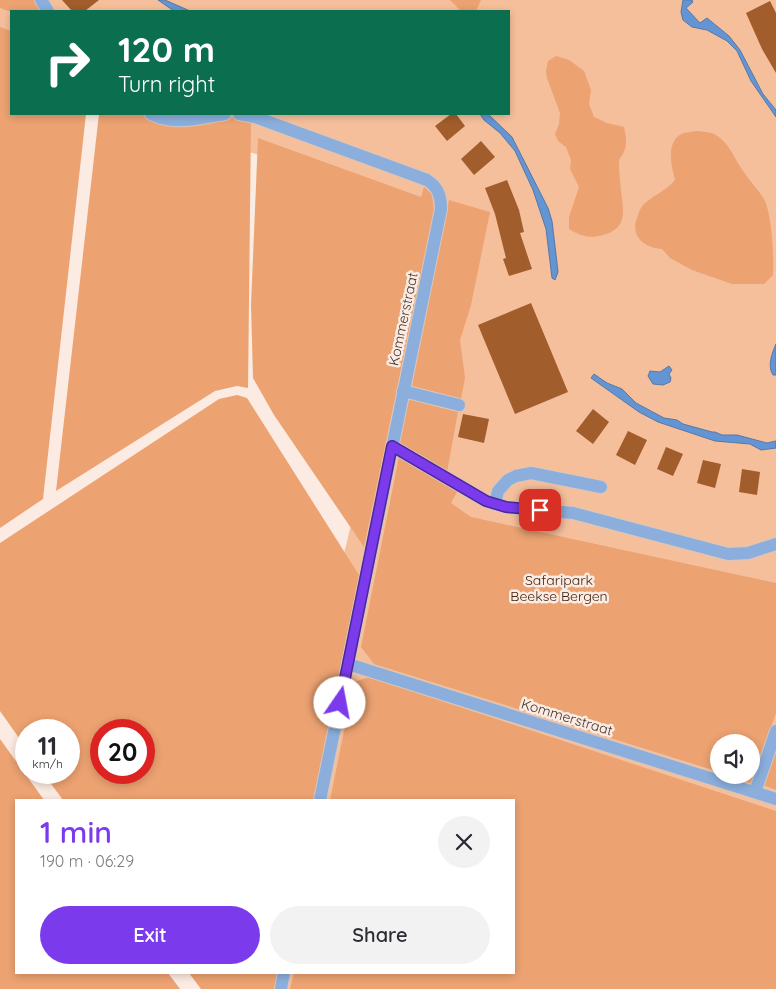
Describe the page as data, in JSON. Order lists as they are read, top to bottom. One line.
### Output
{"streets":{"lane":["Kommerstraat"]},"parks":["Safaripark Beekse Bergen"],"page":{"turn":["120 m","Turn right"],"speed":"11 km/h","limit":"20","heading":["1 min","190 m · 06:29"],"buttons":["Exit","Share"]}}
